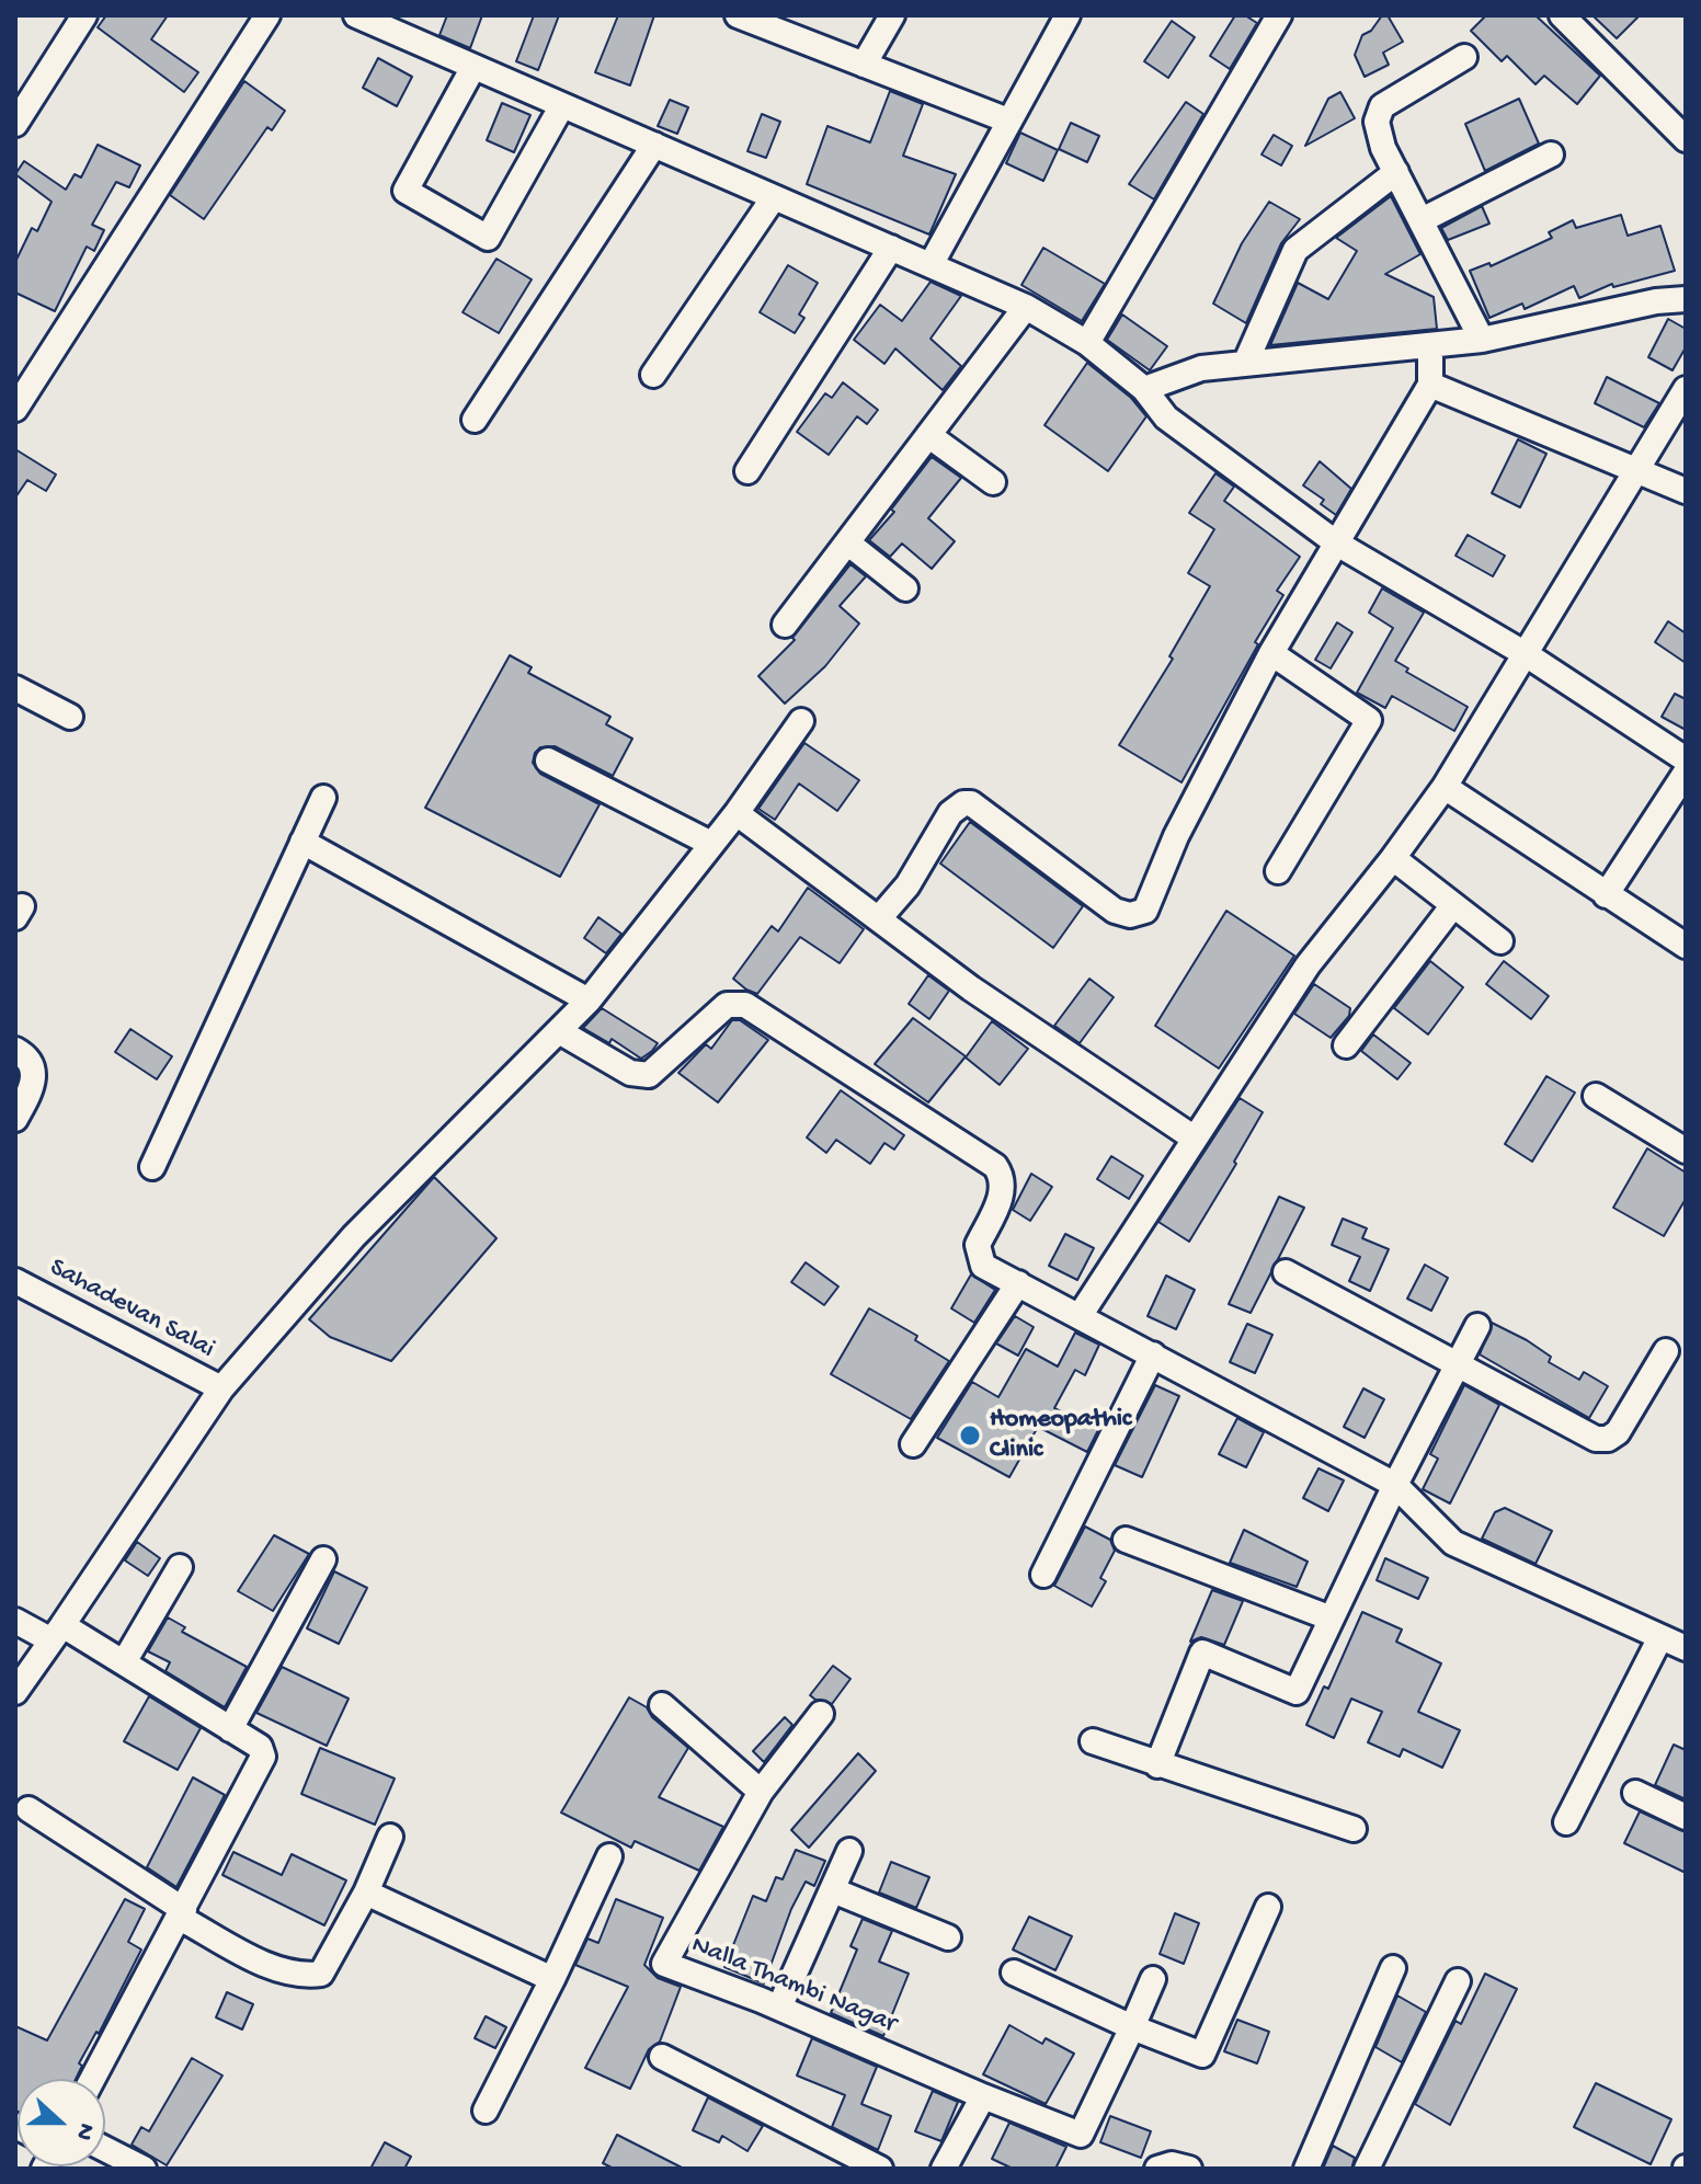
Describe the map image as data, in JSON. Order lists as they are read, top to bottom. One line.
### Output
{"streets":{"street":["Sahadevan Salai","Nalla Thambi Nagar"]},"places":["Homeopathic Clinic"],"north":"right"}
